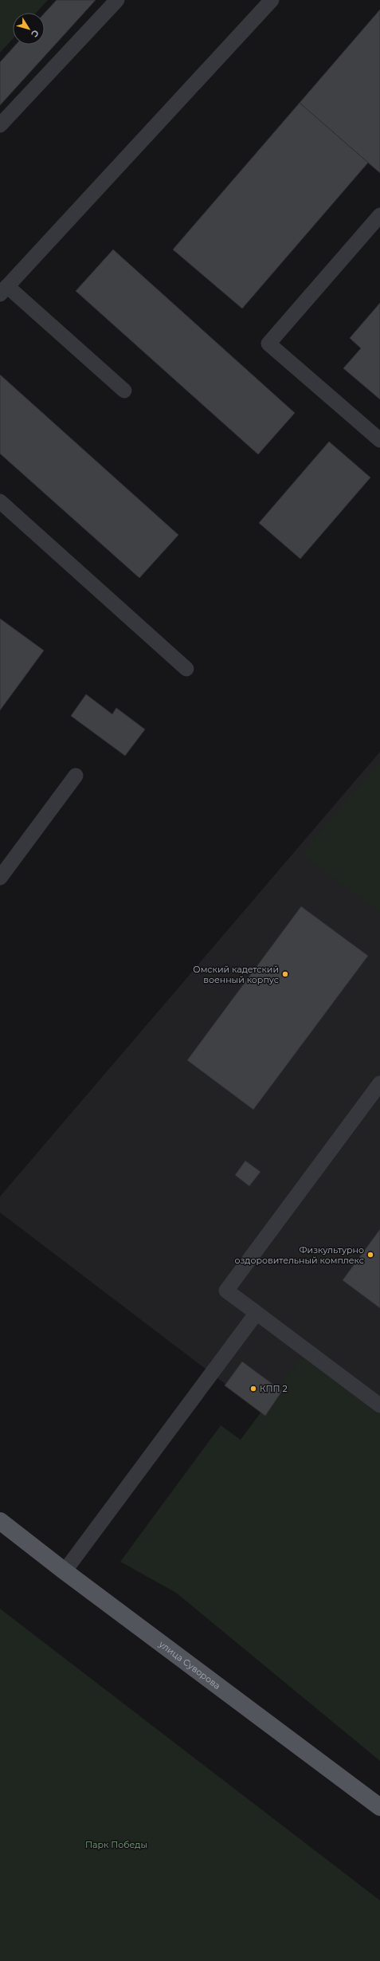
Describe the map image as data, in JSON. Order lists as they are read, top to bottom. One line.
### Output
{"streets":{"main road":["улица Суворова"]},"parks":["Парк Победы"],"places":["Омский кадетский военный корпус","Физкультурно оздоровительный комплекс","КПП 2"],"north":"bottom right"}
